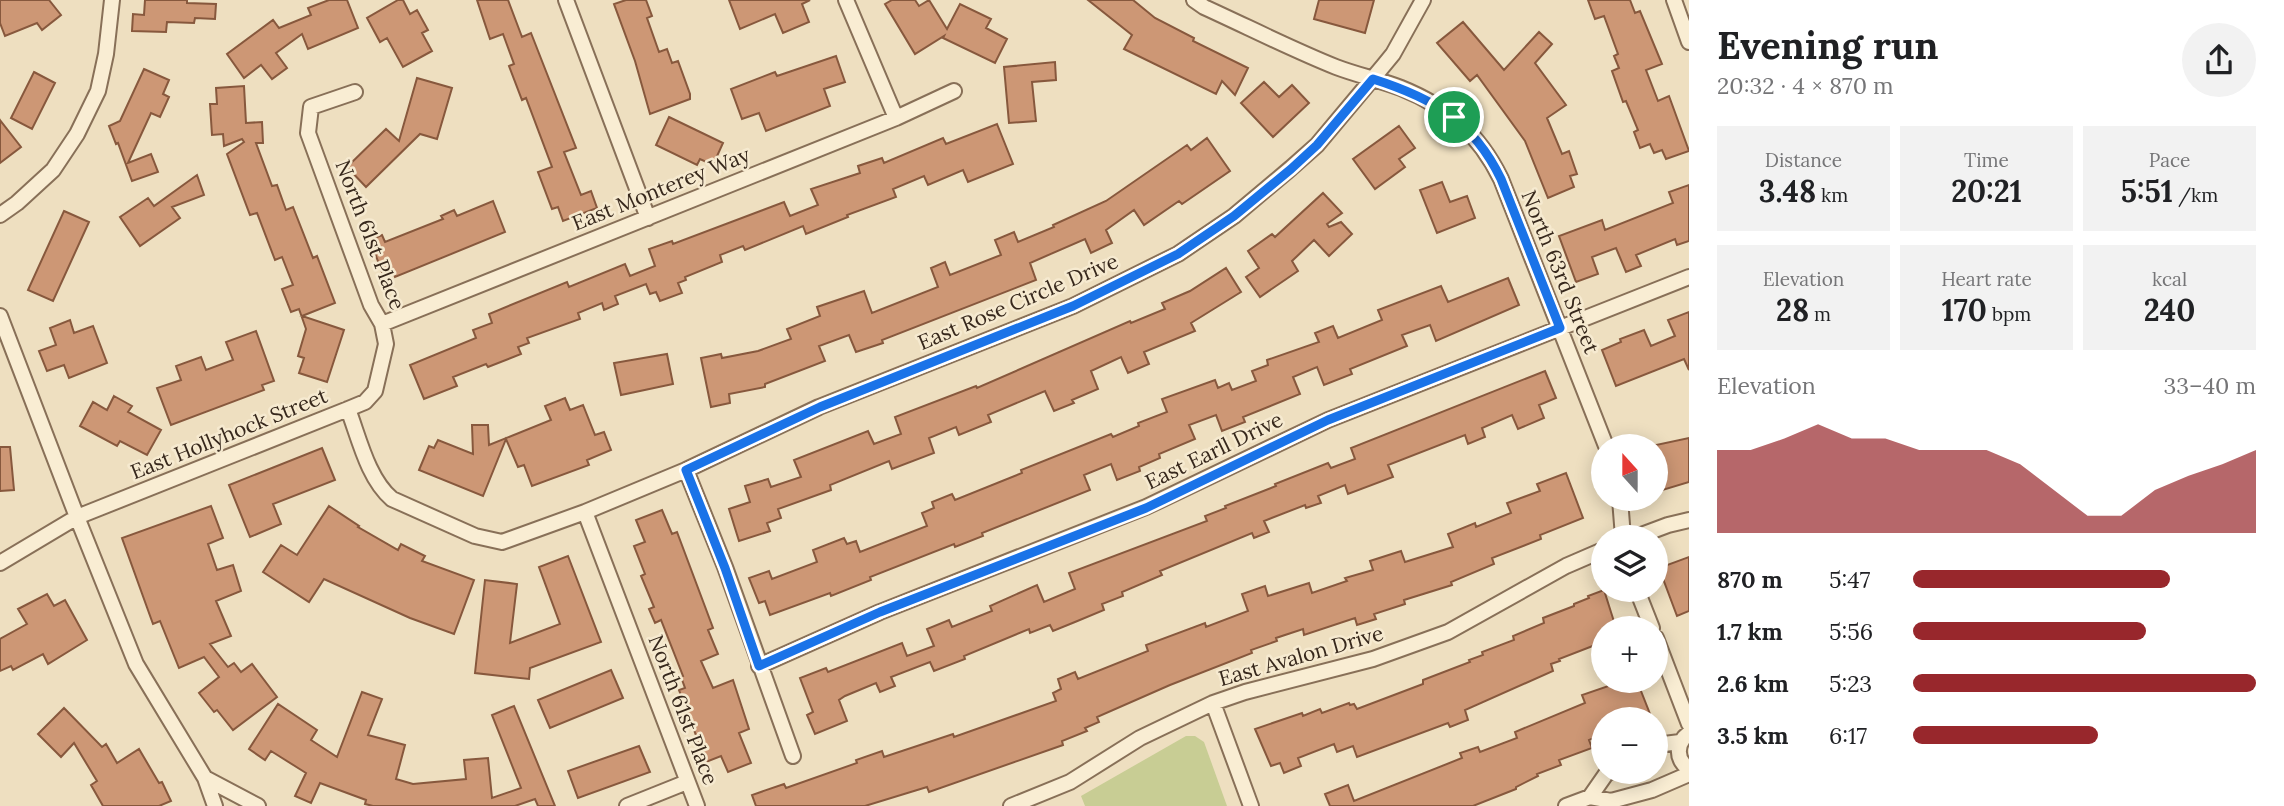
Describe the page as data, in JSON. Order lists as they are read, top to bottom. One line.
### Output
{"streets":{"street":["East Monterey Way","North 61st Place","North 63rd Street","East Rose Circle Drive","East Hollyhock Street","East Earll Drive","East Avalon Drive"]},"crossings":[["East Monterey Way","North 61st Place"],["North 61st Place","East Rose Circle Drive"],["North 61st Place","East Hollyhock Street"],["North 63rd Street","East Rose Circle Drive"],["North 63rd Street","East Earll Drive"],["East Rose Circle Drive","East Hollyhock Street"]],"north":"top","page":{"heading":["Evening run","20:32 · 4 × 870 m"],"stats":[["Distance","3.48 km"],["Time","20:21"],["Pace","5:51 /km"],["Elevation","28 m"],["Heart rate","170 bpm"],["kcal","240"]],"chart":["Elevation","33–40 m"],"map_buttons":["+","−"],"list":[{"name":"870 m","note":"5:47"},{"name":"1.7 km","note":"5:56"},{"name":"2.6 km","note":"5:23"},{"name":"3.5 km","note":"6:17"}]}}
